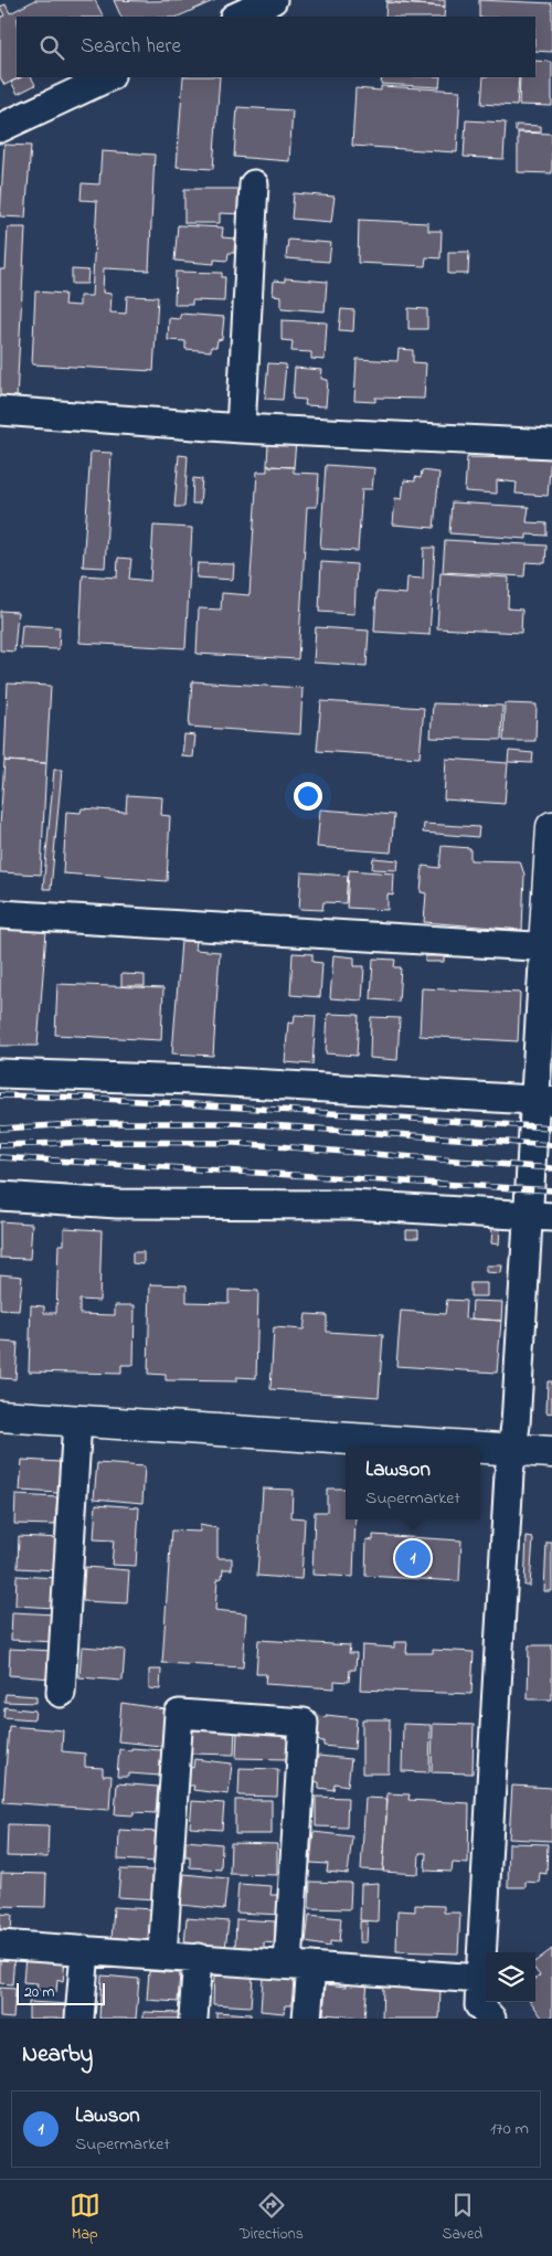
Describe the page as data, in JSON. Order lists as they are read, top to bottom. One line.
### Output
{"scale_bar":"20 m","page":{"search":"Search here","popup":["Lawson","Supermarket"],"pins":"1","scale":"20 m","heading":"Nearby","list":[{"mark":"1","name":"Lawson","note":"Supermarket","value":"170 m"}],"nav":["Map","Directions","Saved"]}}
